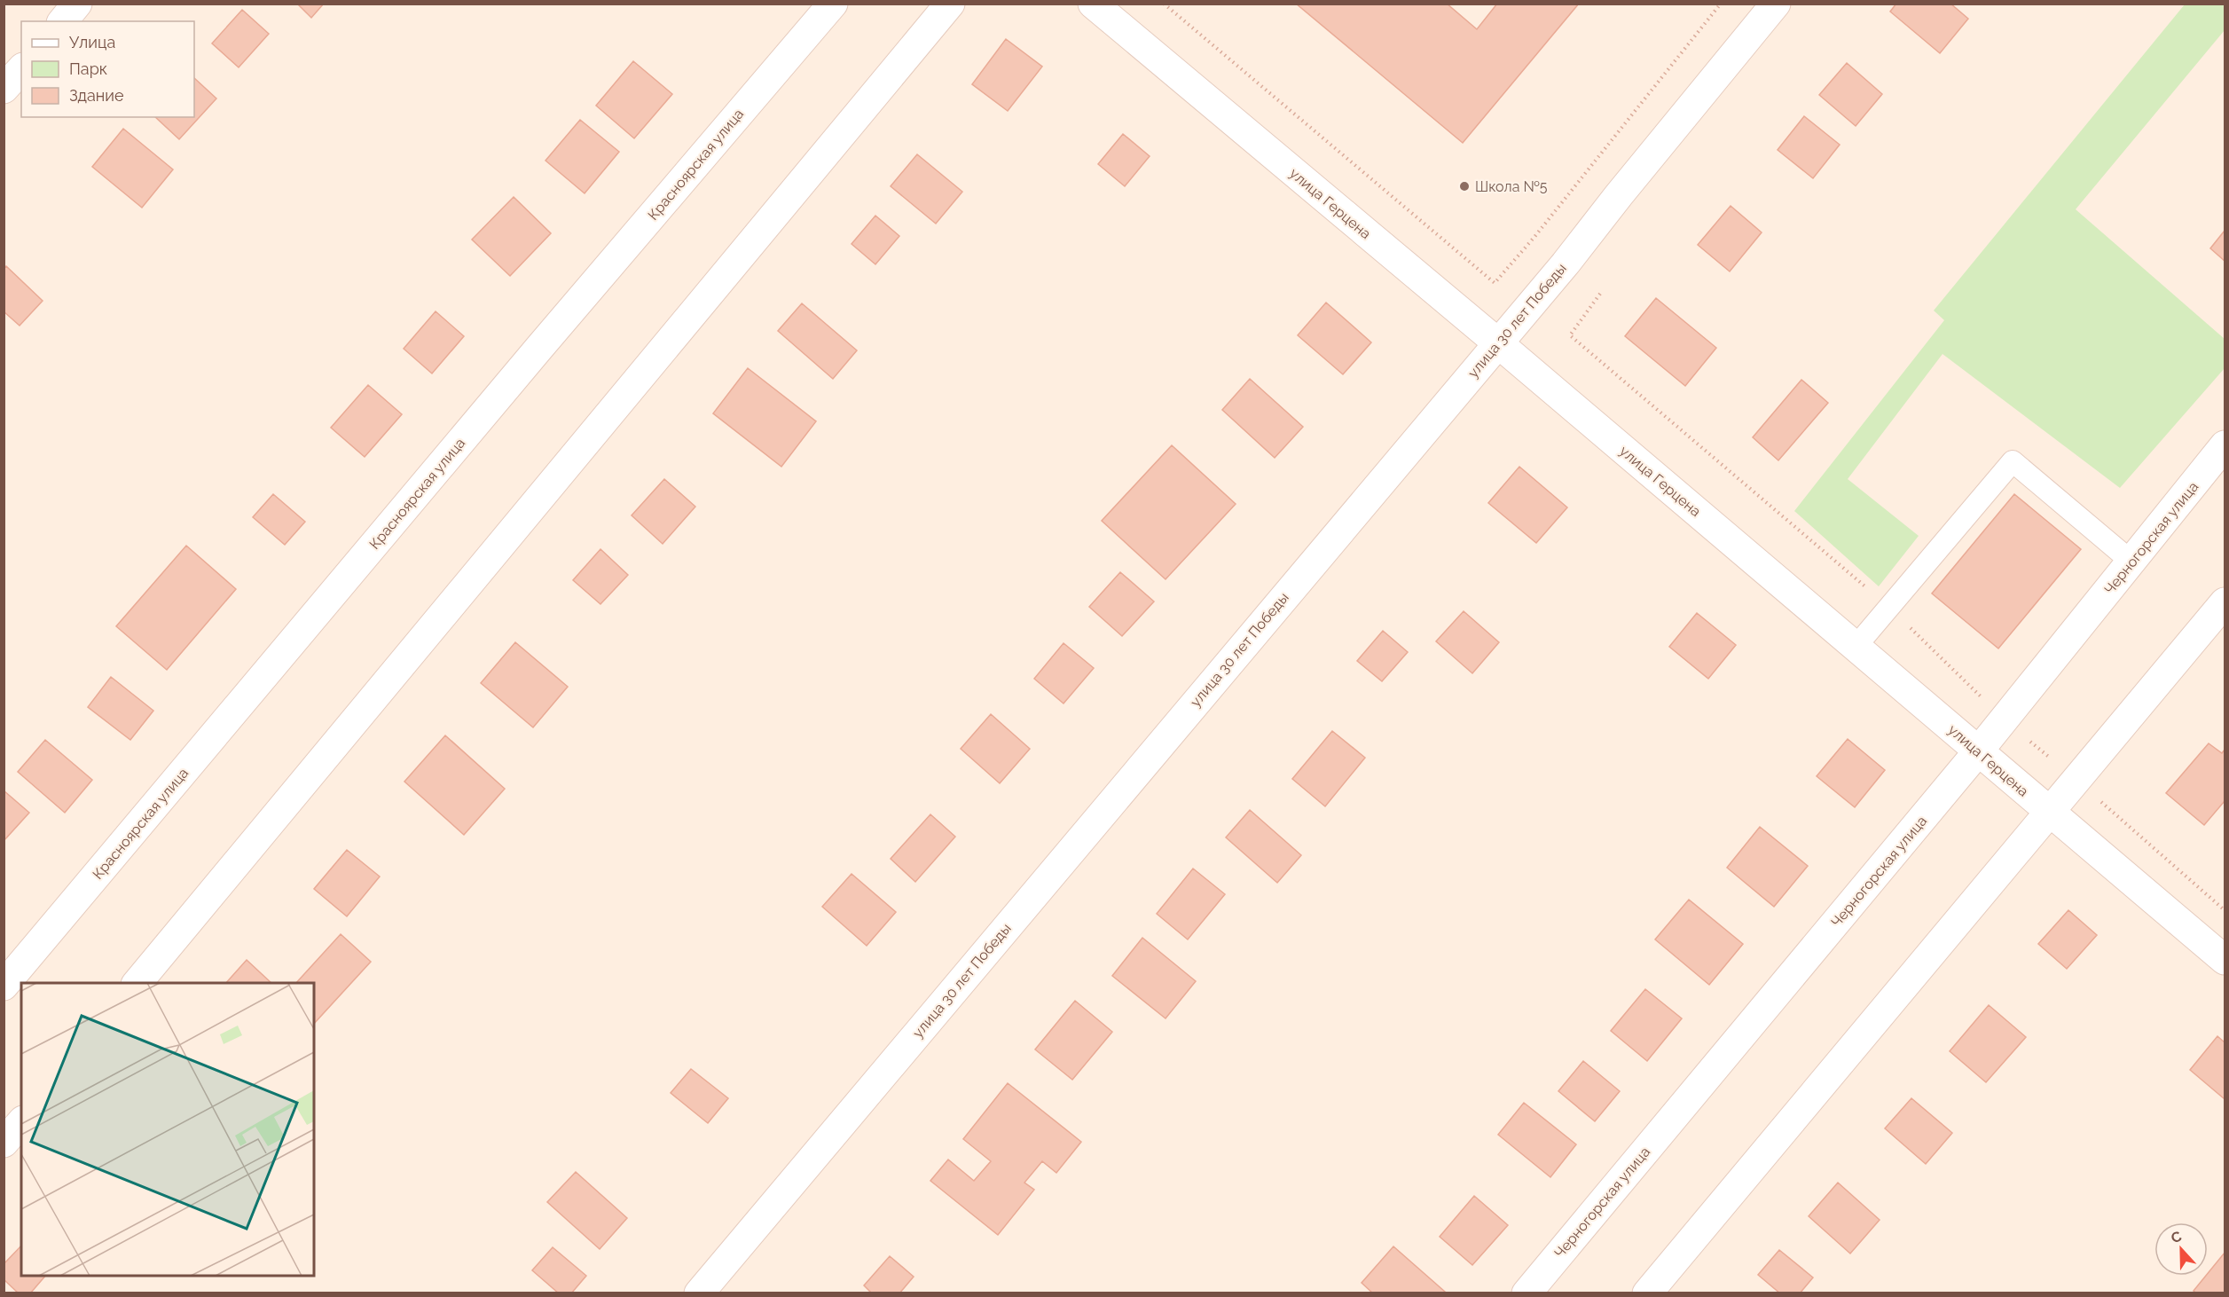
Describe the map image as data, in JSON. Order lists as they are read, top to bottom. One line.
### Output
{"streets":{"street":["Красноярская улица","улица Герцена","улица 30 лет Победы","Черногорская улица"]},"crossings":[["улица Герцена","улица 30 лет Победы"],["улица Герцена","Черногорская улица"]],"places":["Школа №5"],"legend":["Улица","Парк","Здание"],"north":"top"}
